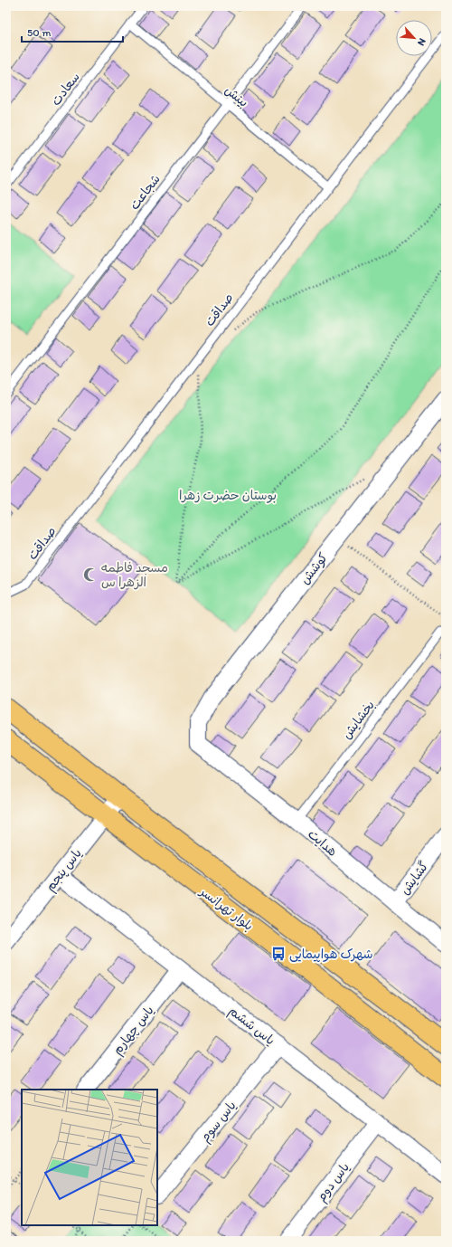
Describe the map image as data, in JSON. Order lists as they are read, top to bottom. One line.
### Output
{"streets":{"main road":["بلوار تهرانسر"],"street":["کوشش","هدایت","یاس پنجم","گشایش","یاس ششم","یاس چهارم","یاس سوم","یاس دوم"],"lane":["سعادت","بینش","شجاعت","صداقت","بخشایش"]},"crossings":[["سعادت","بینش"],["بینش","شجاعت"],["بینش","صداقت"],["کوشش","هدایت"],["بخشایش","هدایت"],["هدایت","گشایش"],["یاس پنجم","بلوار تهرانسر"],["یاس پنجم","یاس ششم"],["یاس ششم","یاس چهارم"],["یاس ششم","یاس سوم"],["یاس ششم","یاس دوم"]],"parks":["بوستان حضرت زهرا"],"places":{"mosque":["مسجد فاطمه الزهرا س"],"bus stop":["شهرک هواپیمایی"]},"scale_bar":"50 m","north":"bottom right"}
